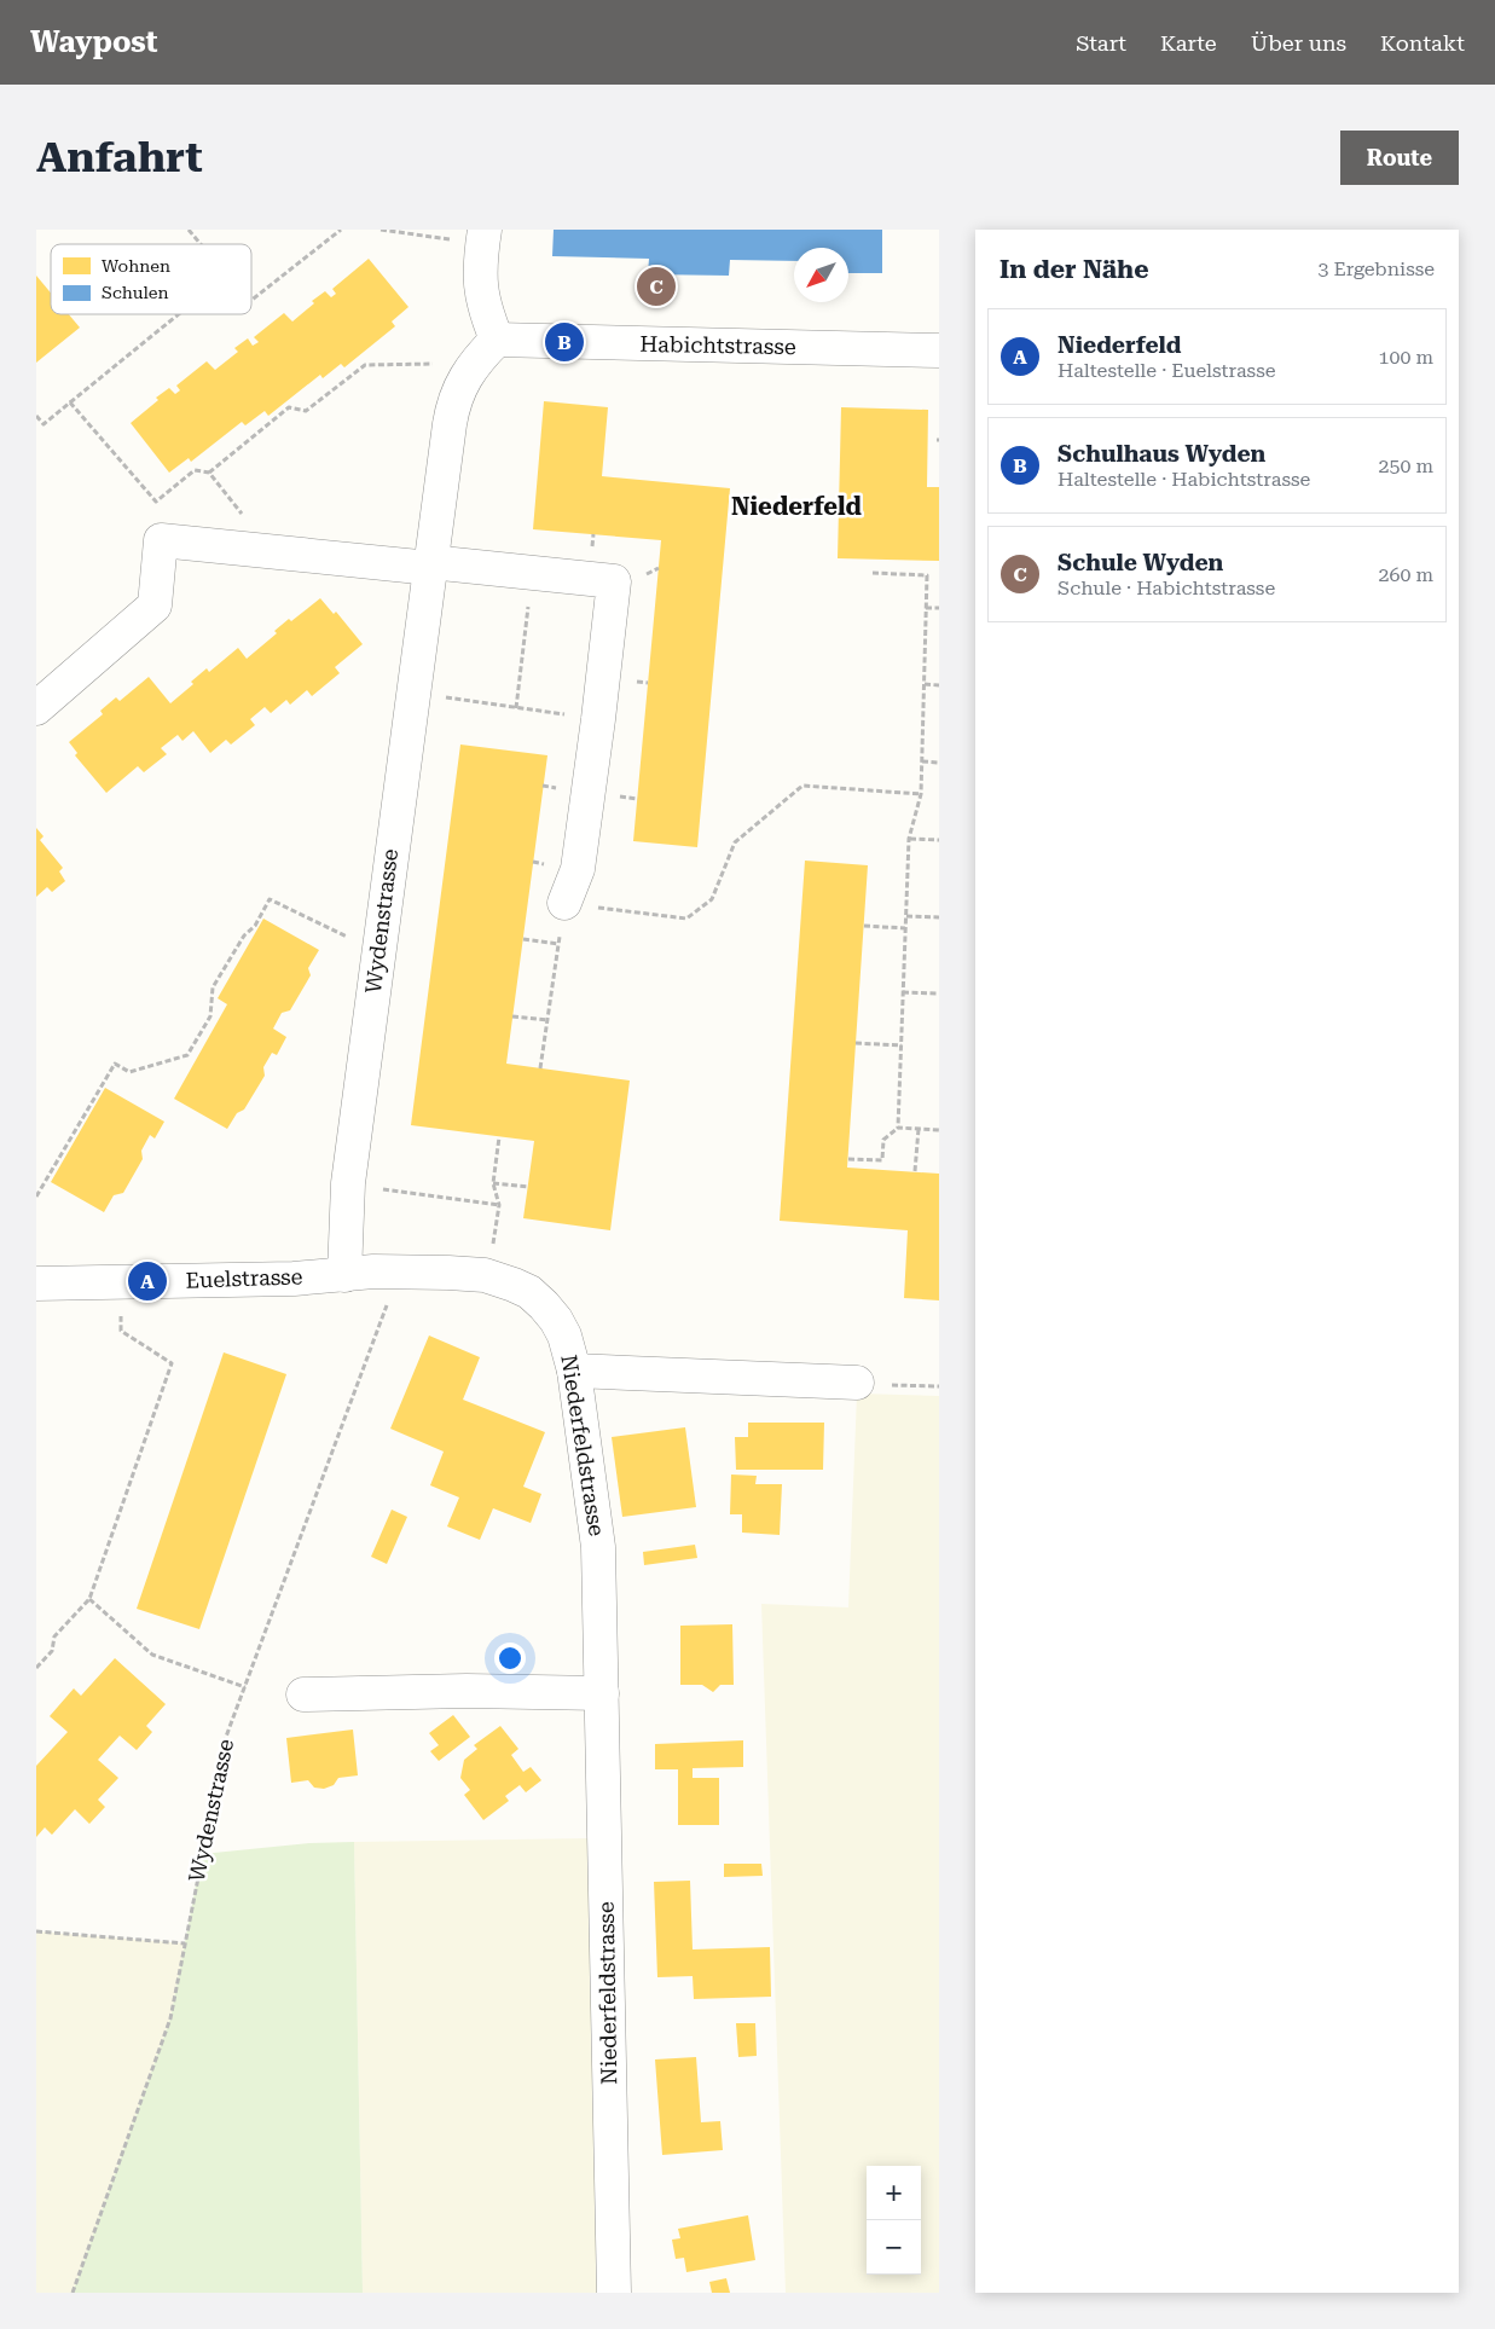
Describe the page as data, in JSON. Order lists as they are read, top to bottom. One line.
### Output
{"streets":{"street":["Habichtstrasse","Wydenstrasse","Euelstrasse","Niederfeldstrasse"]},"crossings":[["Habichtstrasse","Wydenstrasse"],["Wydenstrasse","Euelstrasse"],["Wydenstrasse","Niederfeldstrasse"],["Euelstrasse","Niederfeldstrasse"]],"districts":["Niederfeld"],"legend":["Wohnen","Schulen"],"north":"bottom left","page":{"header":"Waypost","nav":["Start","Karte","Über uns","Kontakt"],"buttons":"Route","title":"Anfahrt","heading":["In der Nähe","3 Ergebnisse"],"pins":["C","B","A"],"list":[{"mark":"A","name":"Niederfeld","note":"Haltestelle · Euelstrasse","value":"100 m"},{"mark":"B","name":"Schulhaus Wyden","note":"Haltestelle · Habichtstrasse","value":"250 m"},{"mark":"C","name":"Schule Wyden","note":"Schule · Habichtstrasse","value":"260 m"}],"map_buttons":["+","−"]}}
